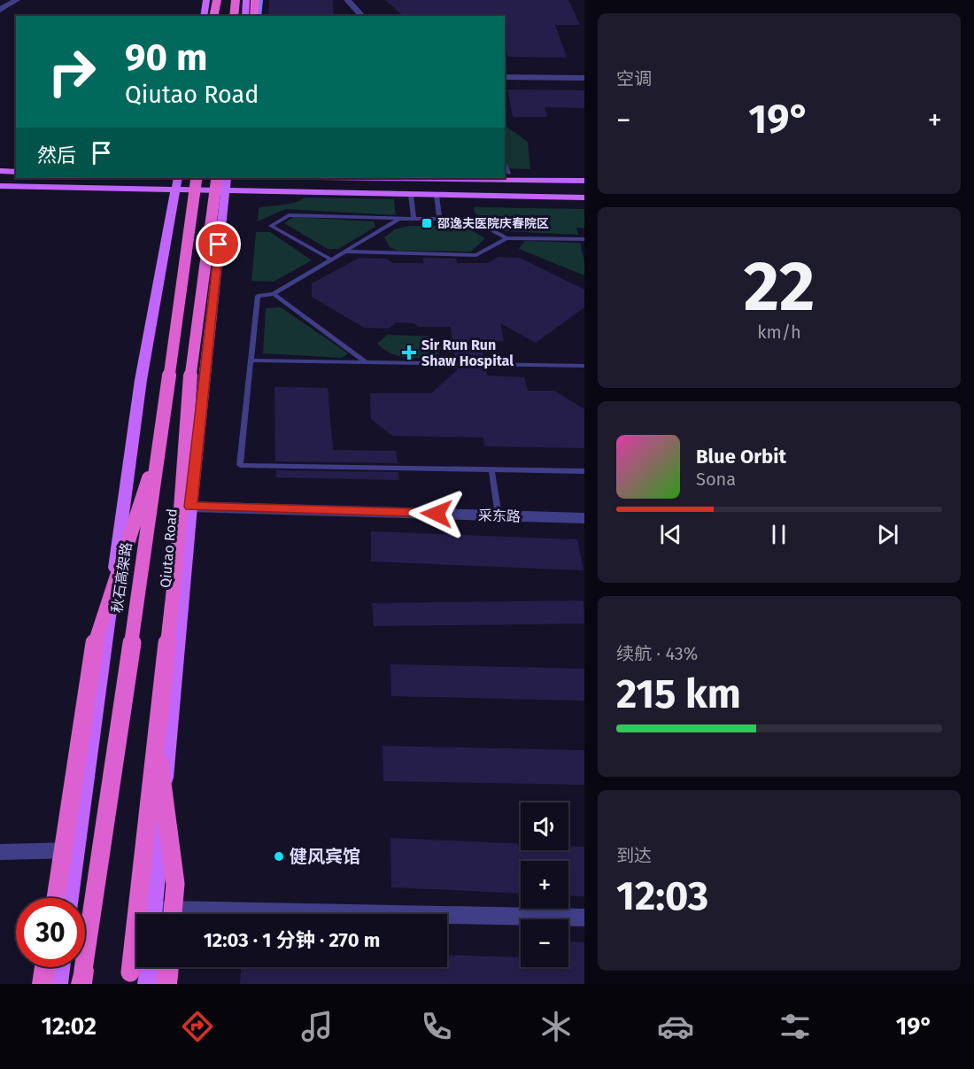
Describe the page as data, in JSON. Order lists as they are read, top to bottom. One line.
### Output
{"streets":{"highway":["秋石高架路"],"main road":["Qiutao Road"],"street":["采东路"]},"crossings":[["采东路","Qiutao Road"]],"places":{"transit":["邵逸夫医院庆春院区"],"health":["Sir Run Run Shaw Hospital"],"other":["健风宾馆"]},"page":{"tile":["空调",["22","km/h"],["续航 · 43%","215 km"],["到达","12:03"]],"turn":["90 m","Qiutao Road"],"heat":["−","19°","+"],"then":"然后","song":["Blue Orbit","Sona"],"map_buttons":["+","−"],"limit":"30","trip":"12:03 · 1 分钟 · 270 m","tabs":["12:02","19°"]}}
